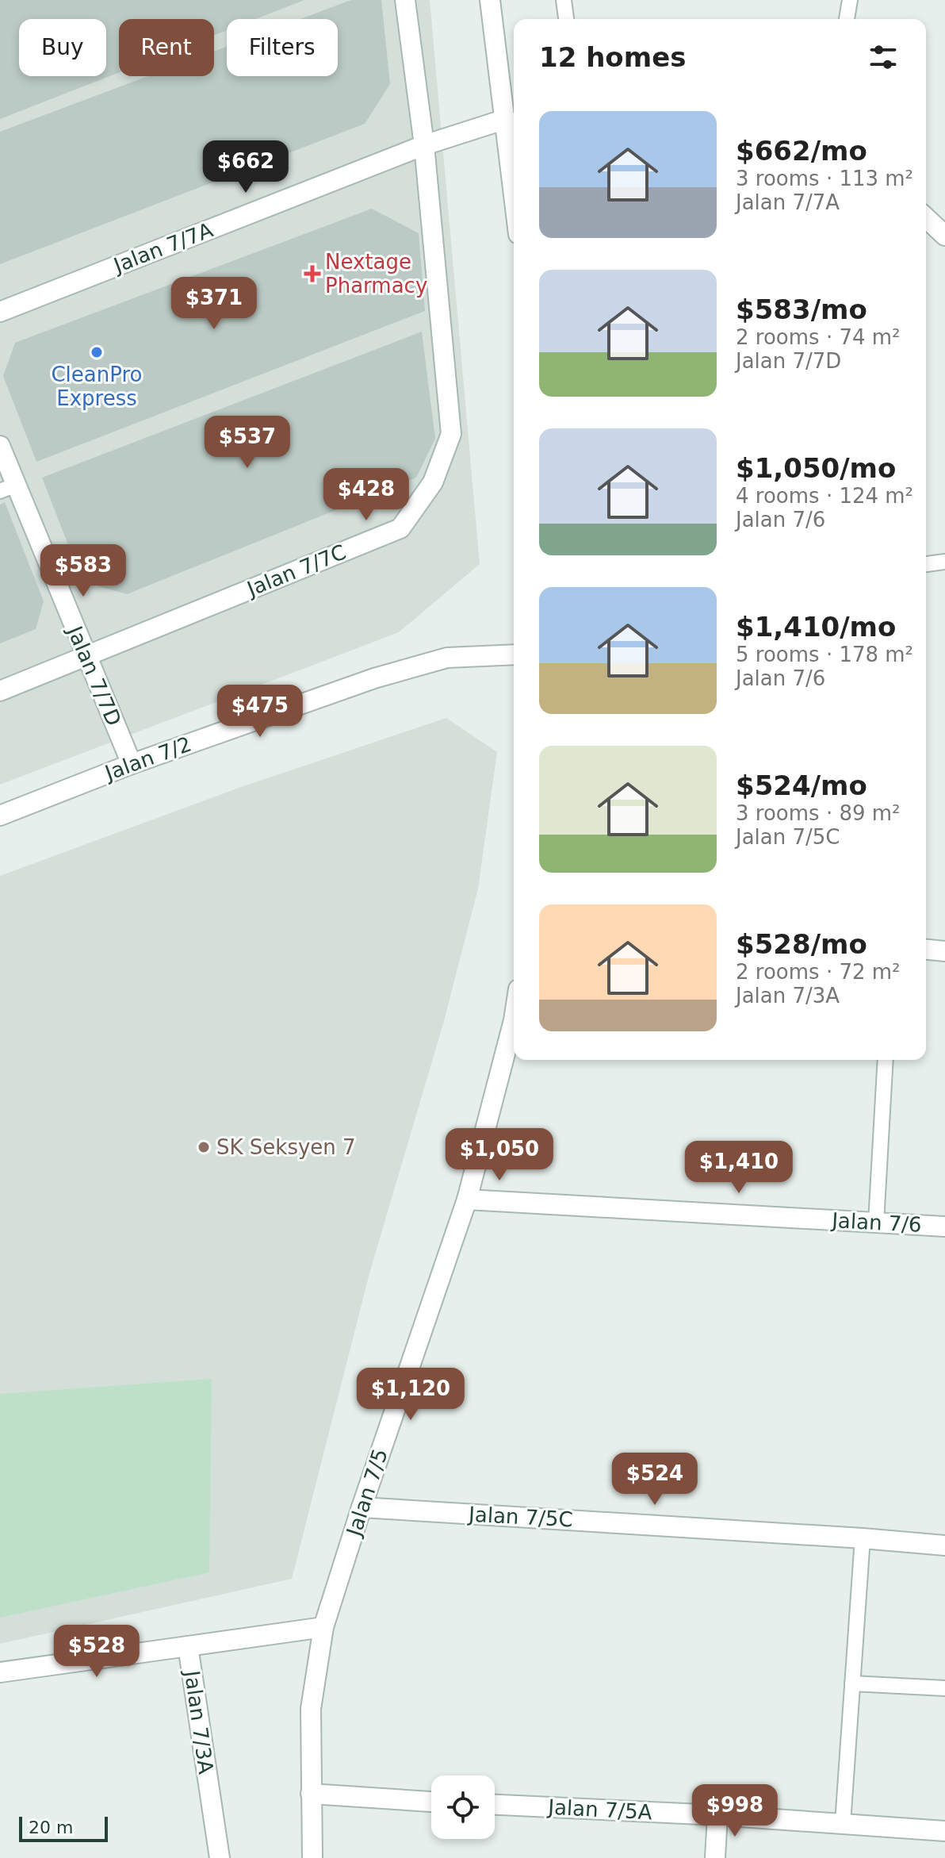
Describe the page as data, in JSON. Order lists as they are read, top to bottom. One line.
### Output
{"streets":{"street":["Jalan 7/7A","Jalan 7/7C","Jalan 7/7D","Jalan 7/2","Jalan 7/6","Jalan 7/5","Jalan 7/5C","Jalan 7/3A","Jalan 7/5A"]},"crossings":[["Jalan 7/7A","Jalan 7/7C"],["Jalan 7/7C","Jalan 7/7D"],["Jalan 7/7D","Jalan 7/2"],["Jalan 7/6","Jalan 7/5"],["Jalan 7/5","Jalan 7/5C"],["Jalan 7/5","Jalan 7/3A"]],"places":{"health":["Nextage Pharmacy"],"other":["CleanPro Express","SK Seksyen 7"]},"scale_bar":"20 m","page":{"chip":["Buy","Rent","Filters"],"heading":"12 homes","list":[{"name":"$662/mo","note":"3 rooms · 113 m² · Jalan 7/7A"},{"name":"$583/mo","note":"2 rooms · 74 m² · Jalan 7/7D"},{"name":"$1,050/mo","note":"4 rooms · 124 m² · Jalan 7/6"},{"name":"$1,410/mo","note":"5 rooms · 178 m² · Jalan 7/6"},{"name":"$524/mo","note":"3 rooms · 89 m² · Jalan 7/5C"},{"name":"$528/mo","note":"2 rooms · 72 m² · Jalan 7/3A"}],"price":["$662","$371","$537","$428","$583","$475","$1,050","$1,410","$1,120","$524","$528","$998"],"scale":"20 m"}}
